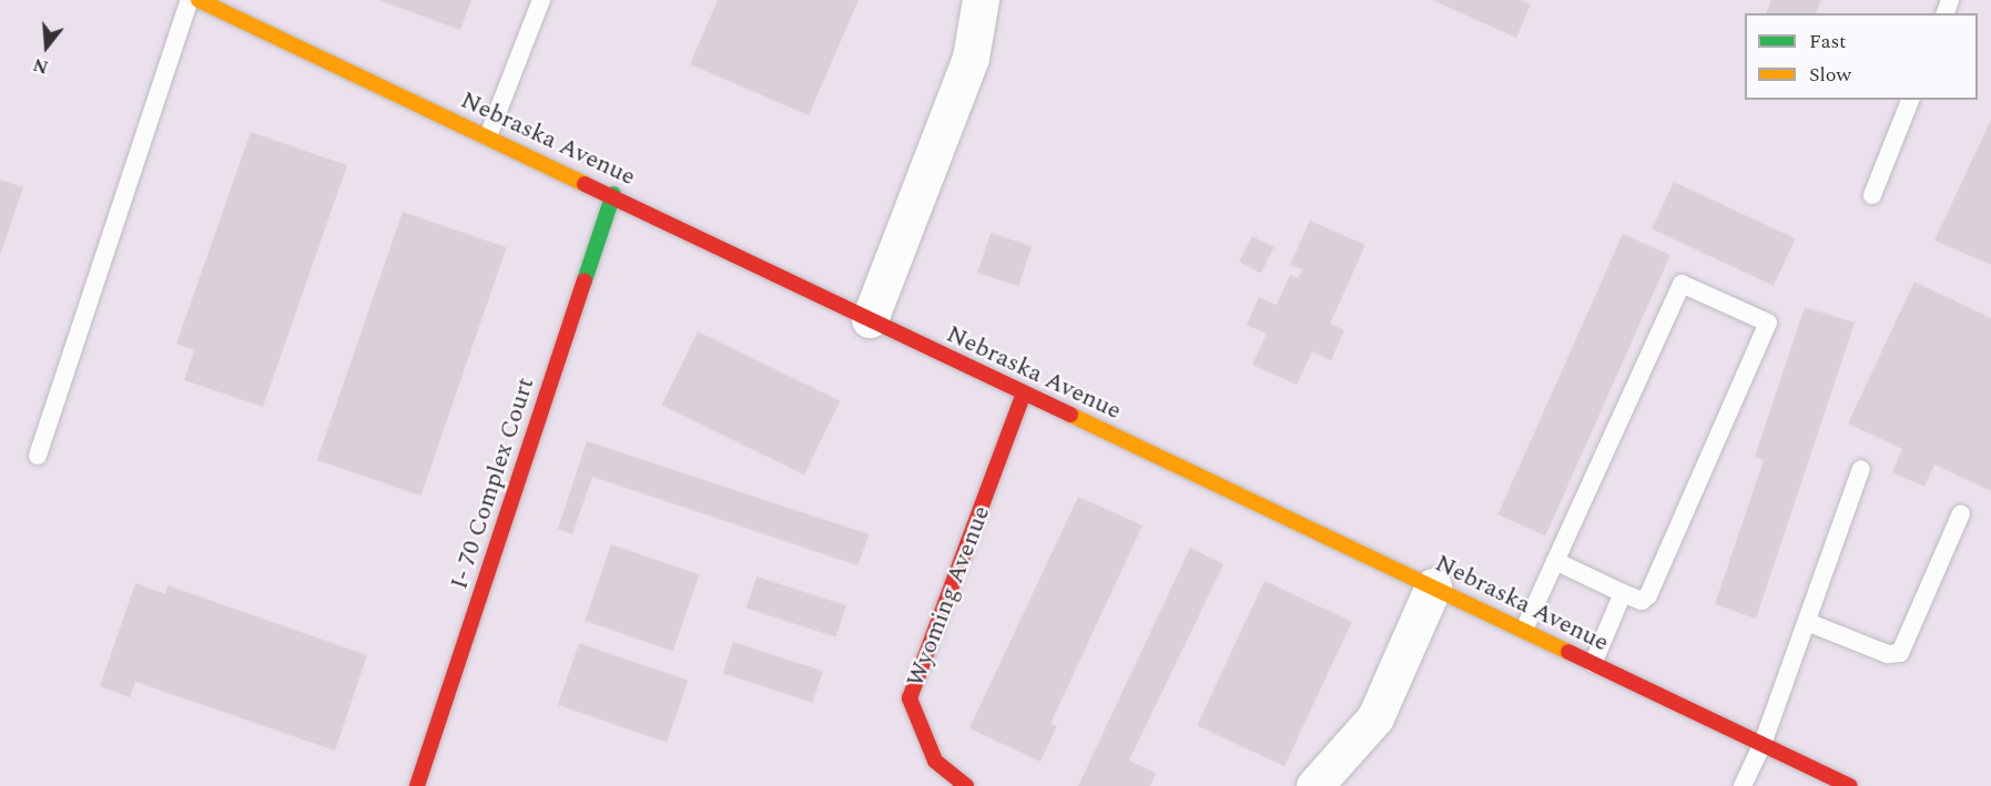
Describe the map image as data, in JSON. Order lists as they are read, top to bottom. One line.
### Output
{"streets":{"street":["Nebraska Avenue","I- 70 Complex Court","Wyoming Avenue"]},"crossings":[["Nebraska Avenue","I- 70 Complex Court"],["Nebraska Avenue","Wyoming Avenue"]],"legend":["Fast","Slow"],"north":"bottom"}
